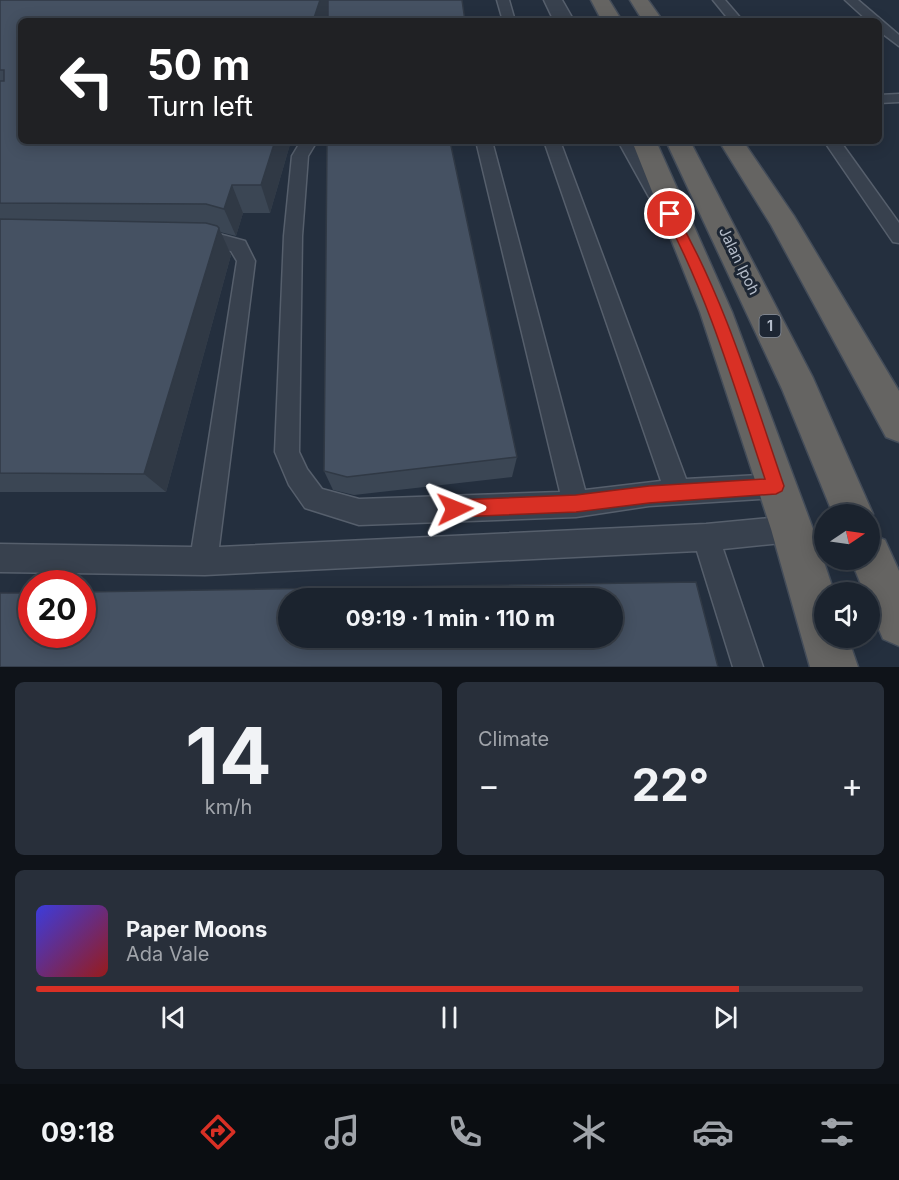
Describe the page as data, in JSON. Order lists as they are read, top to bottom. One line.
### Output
{"streets":{"highway":["Jalan Ipoh","1"]},"north":"right","page":{"turn":["50 m","Turn left"],"limit":"20","trip":"09:19 · 1 min · 110 m","tile":[["14","km/h"],"Climate"],"heat":["−","22°","+"],"song":["Paper Moons","Ada Vale"],"tabs":"09:18"}}
